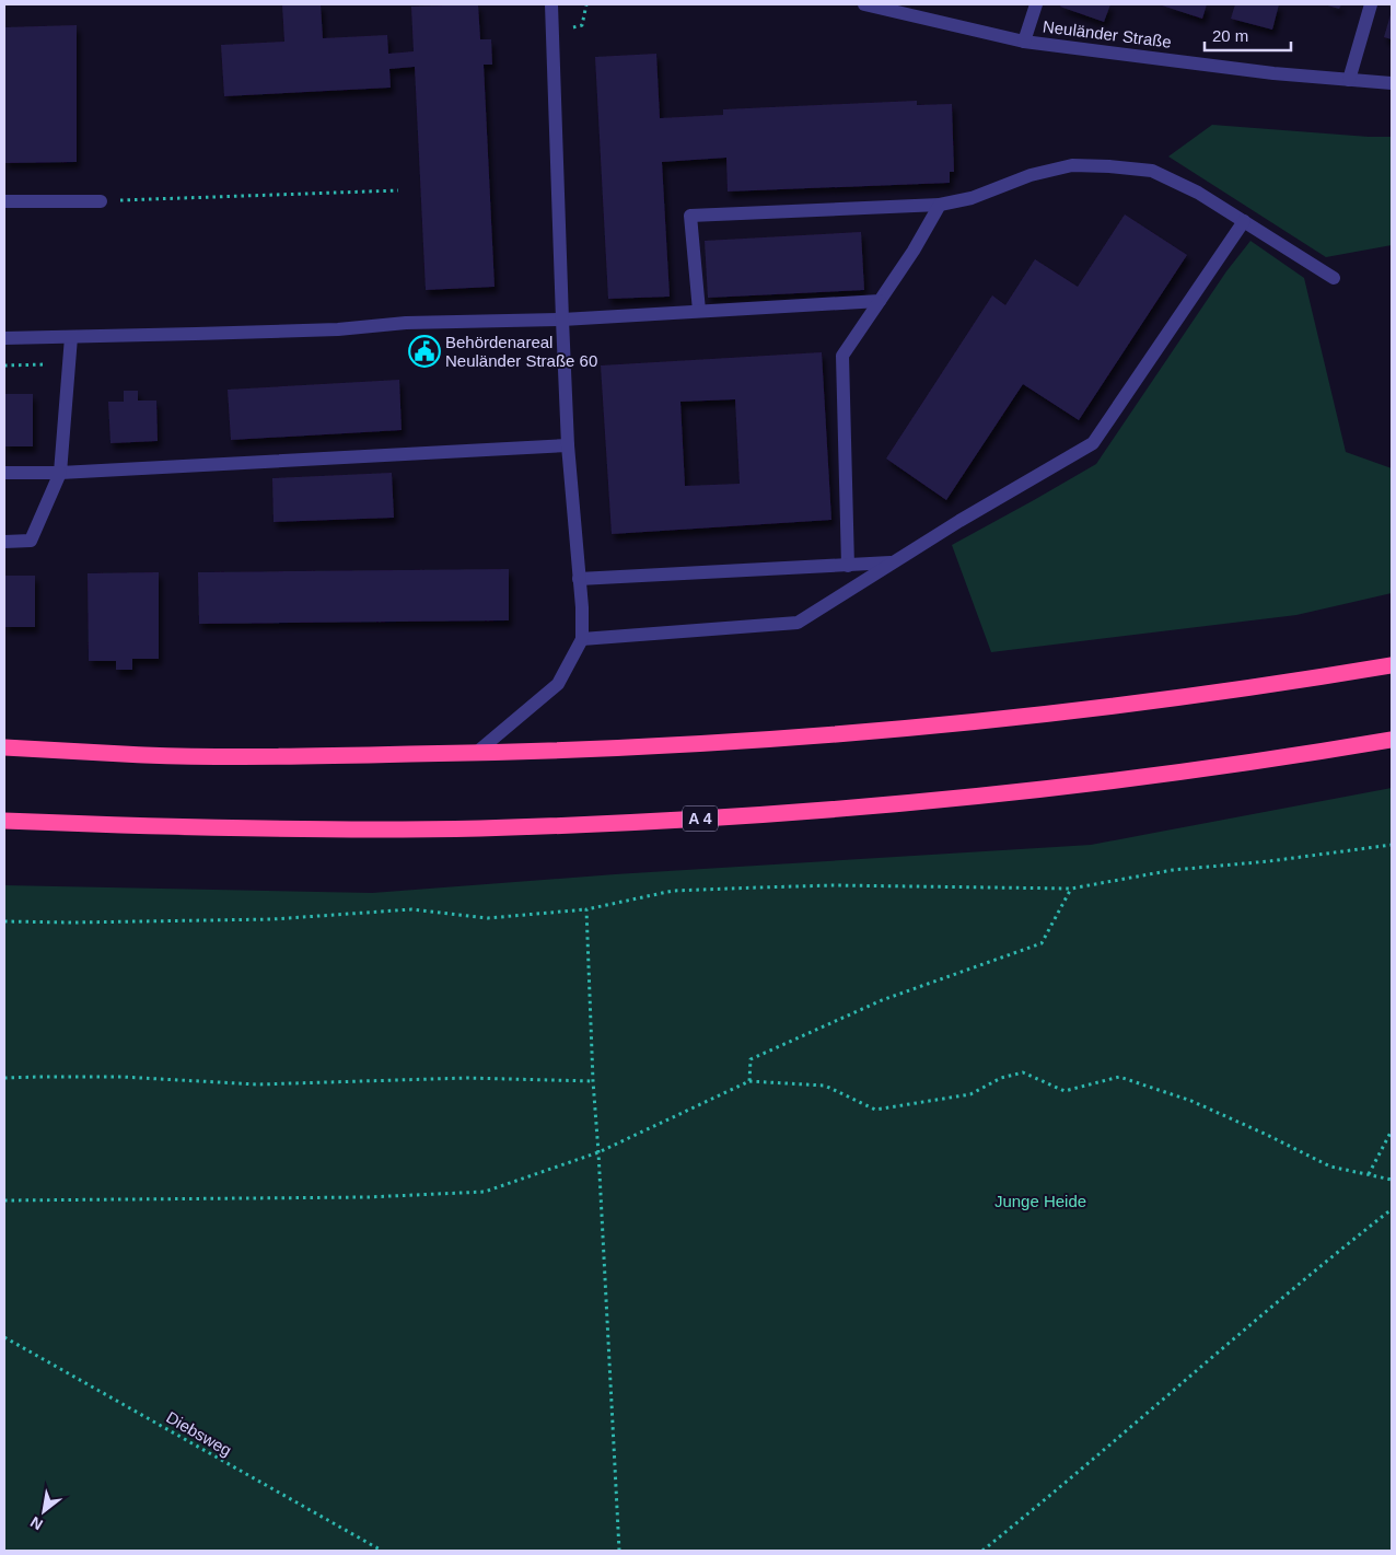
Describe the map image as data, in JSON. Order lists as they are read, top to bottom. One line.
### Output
{"streets":{"highway":["A 4"],"street":["Neuländer Straße"],"path":["Diebsweg"]},"parks":["Junge Heide"],"places":{"public building":["Behördenareal Neuländer Straße 60"]},"scale_bar":"20 m","north":"bottom left"}
